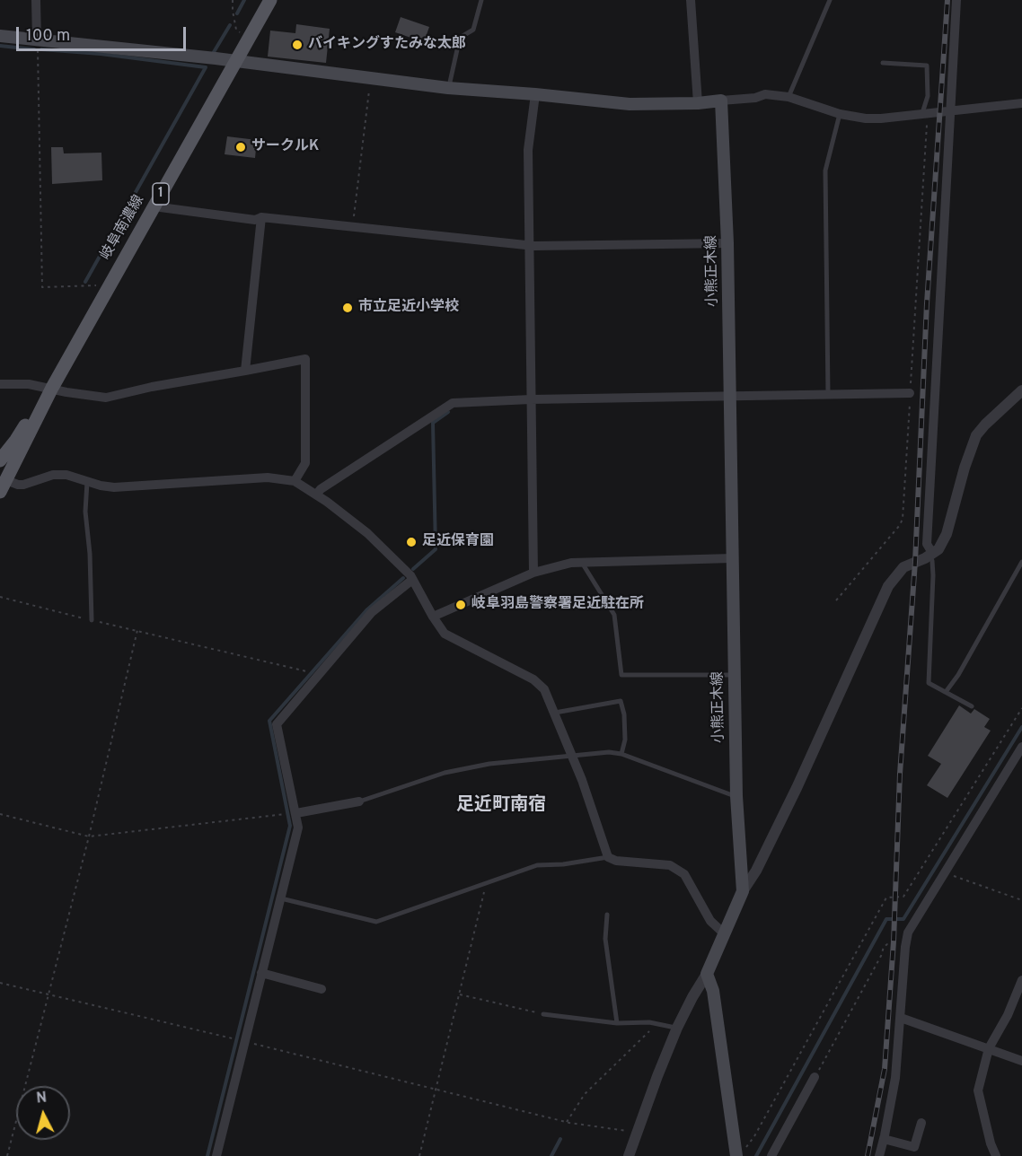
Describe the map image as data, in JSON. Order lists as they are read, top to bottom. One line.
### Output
{"streets":{"main road":["1","岐阜南濃線","小熊正木線"]},"districts":["足近町南宿"],"places":["バイキングすたみな太郎","サークルK","市立足近小学校","足近保育園","岐阜羽島警察署足近駐在所"],"scale_bar":"100 m","north":"top"}
